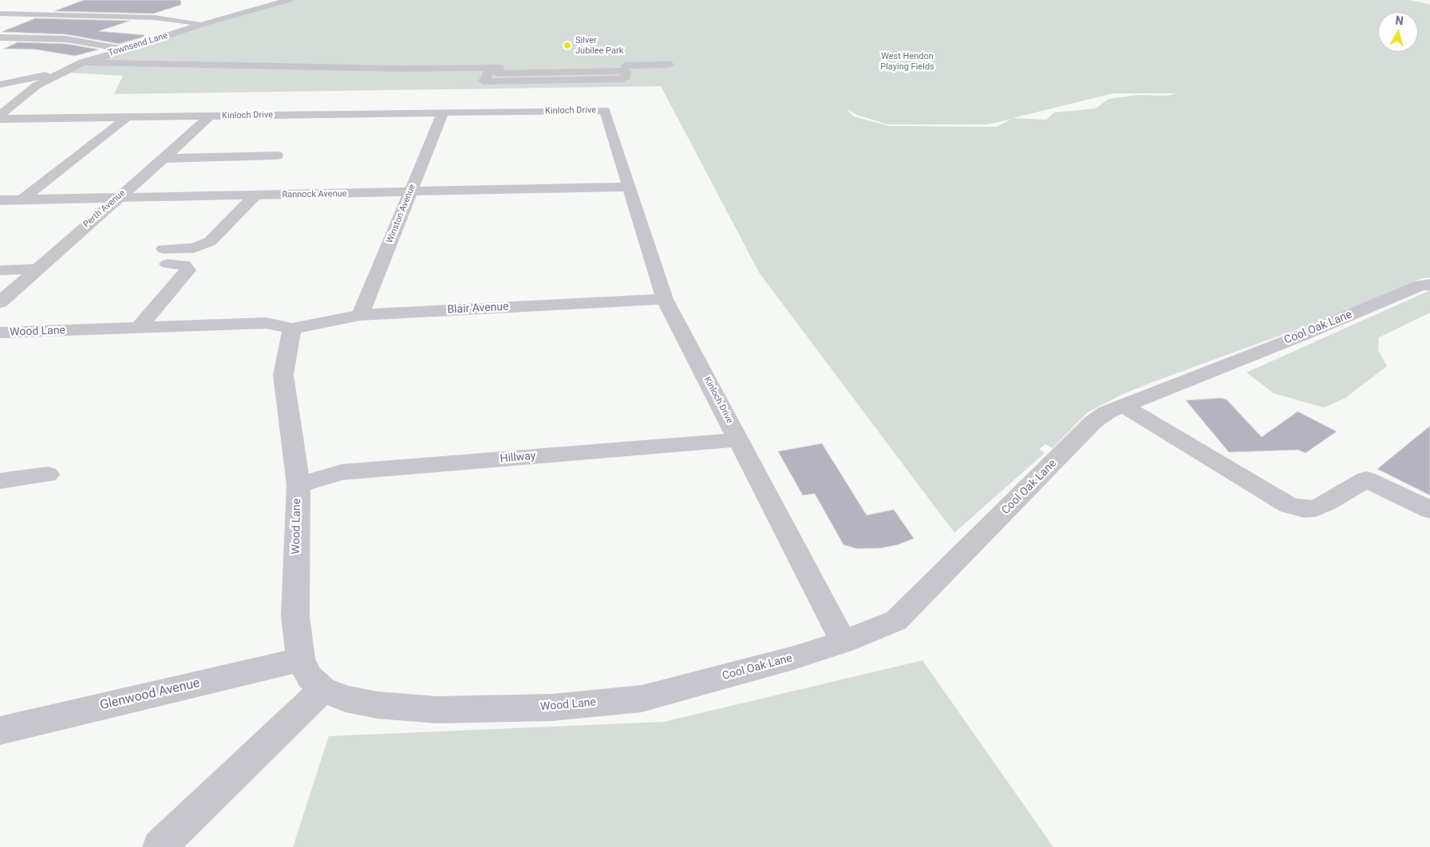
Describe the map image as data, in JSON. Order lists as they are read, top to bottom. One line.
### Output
{"streets":{"street":["Townsend Lane","Kinloch Drive","Rannock Avenue","Perth Avenue","Winston Avenue","Blair Avenue","Cool Oak Lane","Wood Lane","Hillway","Glenwood Avenue"]},"crossings":[["Kinloch Drive","Rannock Avenue"],["Kinloch Drive","Perth Avenue"],["Kinloch Drive","Winston Avenue"],["Kinloch Drive","Blair Avenue"],["Kinloch Drive","Cool Oak Lane"],["Kinloch Drive","Hillway"],["Rannock Avenue","Perth Avenue"],["Rannock Avenue","Winston Avenue"],["Winston Avenue","Blair Avenue"],["Blair Avenue","Wood Lane"],["Cool Oak Lane","Wood Lane"],["Wood Lane","Hillway"],["Wood Lane","Glenwood Avenue"]],"parks":["West Hendon Playing Fields"],"places":["Silver Jubilee Park"],"north":"top"}
